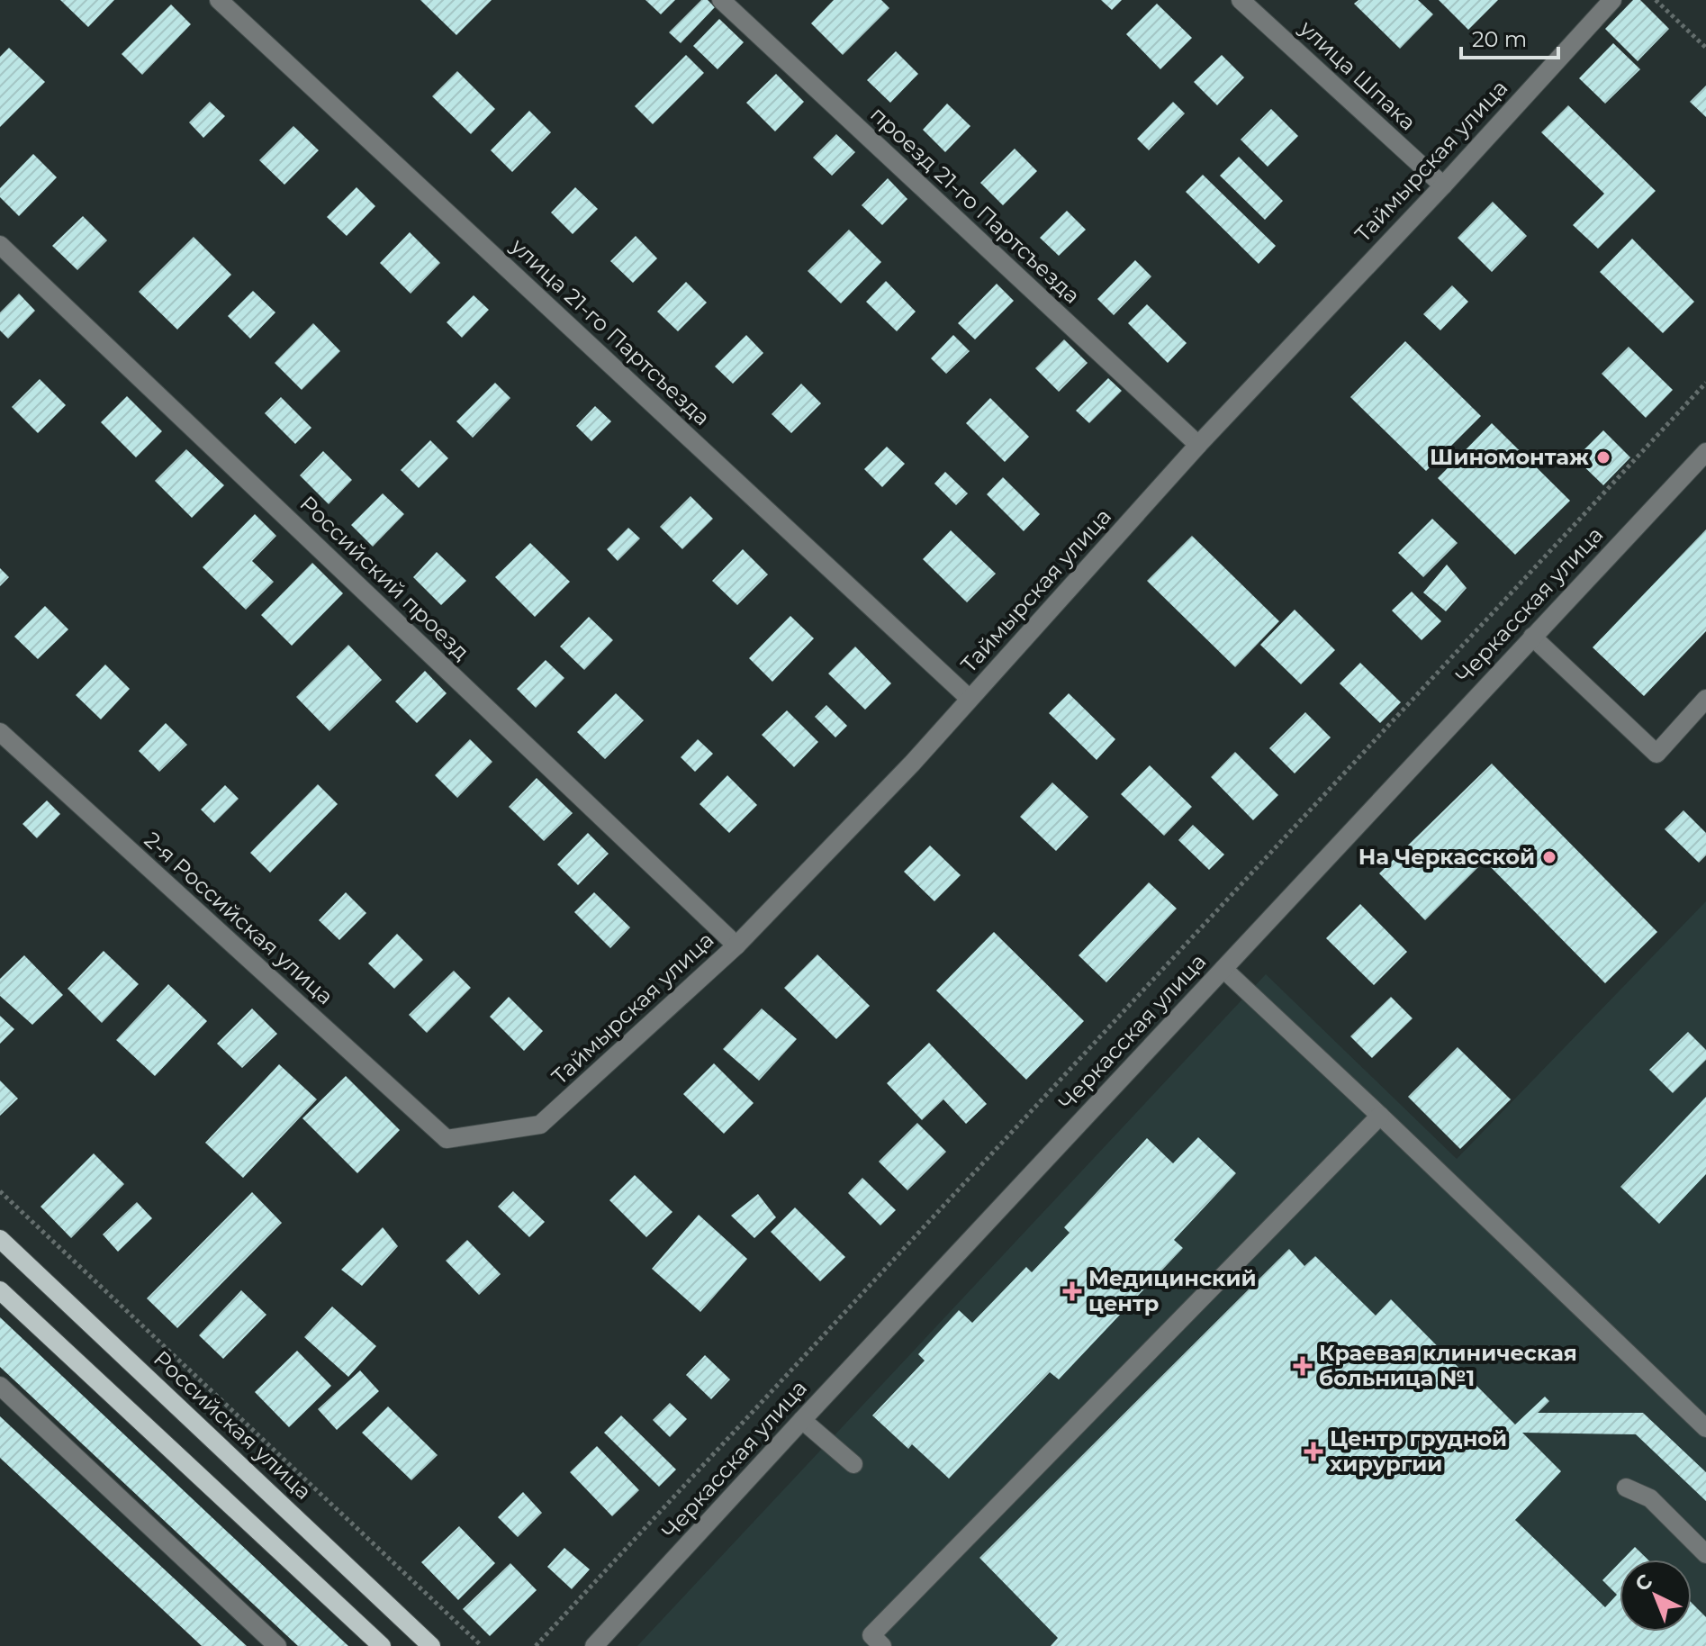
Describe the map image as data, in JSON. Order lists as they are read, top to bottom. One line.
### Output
{"streets":{"main road":["Российская улица"],"street":["улица Шпака","Таймырская улица","проезд 21-го Партсъезда","улица 21-го Партсъезда","Российский проезд","Черкасская улица","2-я Российская улица"]},"crossings":[["улица Шпака","Таймырская улица"],["Таймырская улица","проезд 21-го Партсъезда"],["Таймырская улица","улица 21-го Партсъезда"],["Таймырская улица","Российский проезд"],["Таймырская улица","2-я Российская улица"]],"places":{"other":["Шиномонтаж","На Черкасской"],"health":["Медицинский центр","Краевая клиническая больница №1","Центр грудной хирургии"]},"scale_bar":"20 m","north":"top left"}
